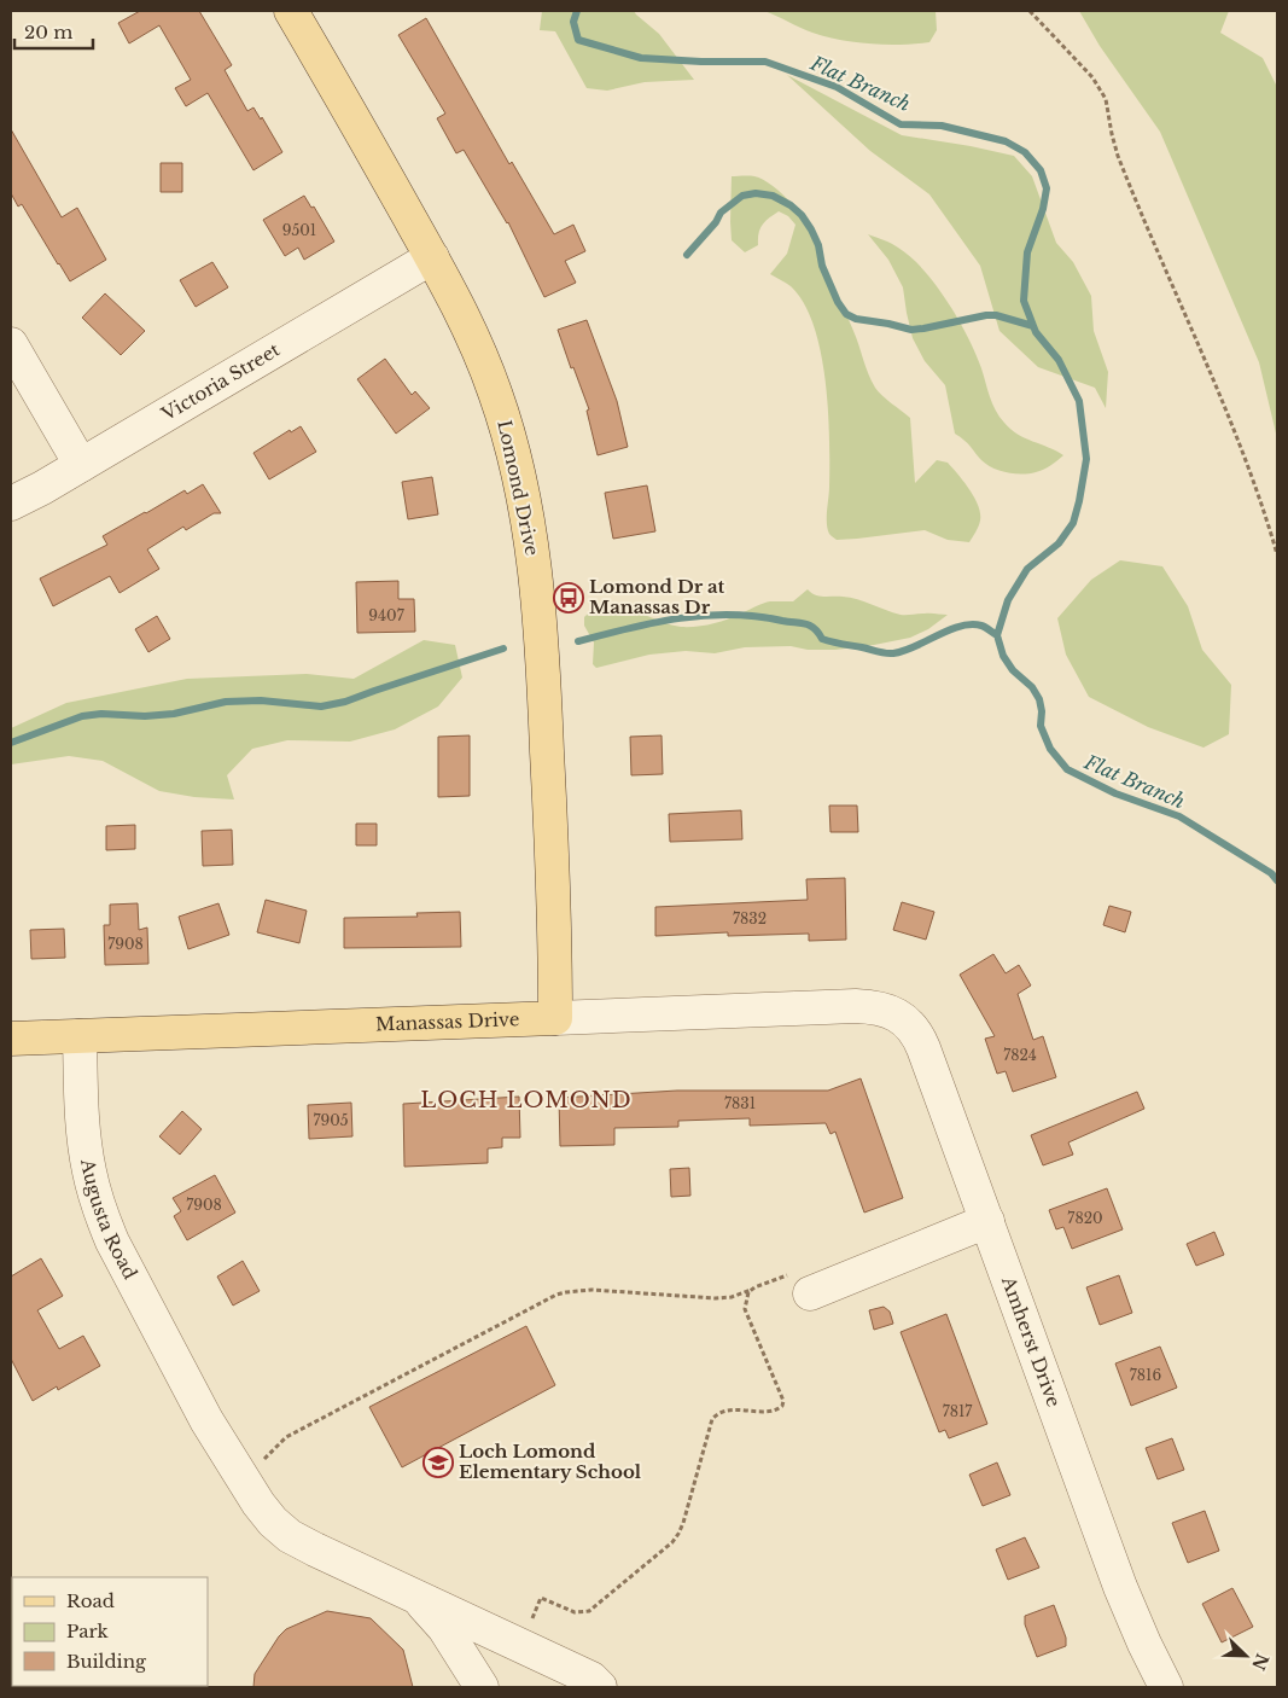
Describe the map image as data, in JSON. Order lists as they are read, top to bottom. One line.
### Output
{"streets":{"main road":["Lomond Drive","Manassas Drive"],"street":["Victoria Street","Augusta Road","Amherst Drive"]},"crossings":[["Victoria Street","Lomond Drive"],["Lomond Drive","Manassas Drive"],["Manassas Drive","Augusta Road"],["Manassas Drive","Amherst Drive"]],"districts":["LOCH LOMOND"],"water":["Flat Branch"],"places":{"bus stop":["Lomond Dr at Manassas Dr"],"school or university":["Loch Lomond Elementary School"]},"house_numbers":["9501","9407","7832","7908","7824","7831","7905","7908","7820","7816","7817"],"legend":["Road","Park","Building"],"scale_bar":"20 m","north":"bottom right"}
